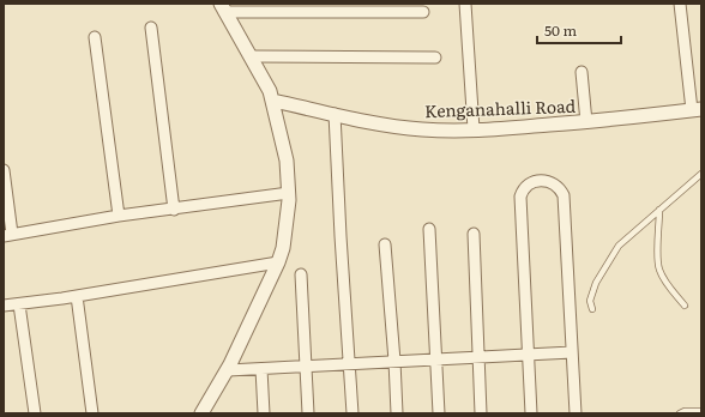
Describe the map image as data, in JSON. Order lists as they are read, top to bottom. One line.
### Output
{"streets":{"street":["Kenganahalli Road"]},"scale_bar":"50 m"}
